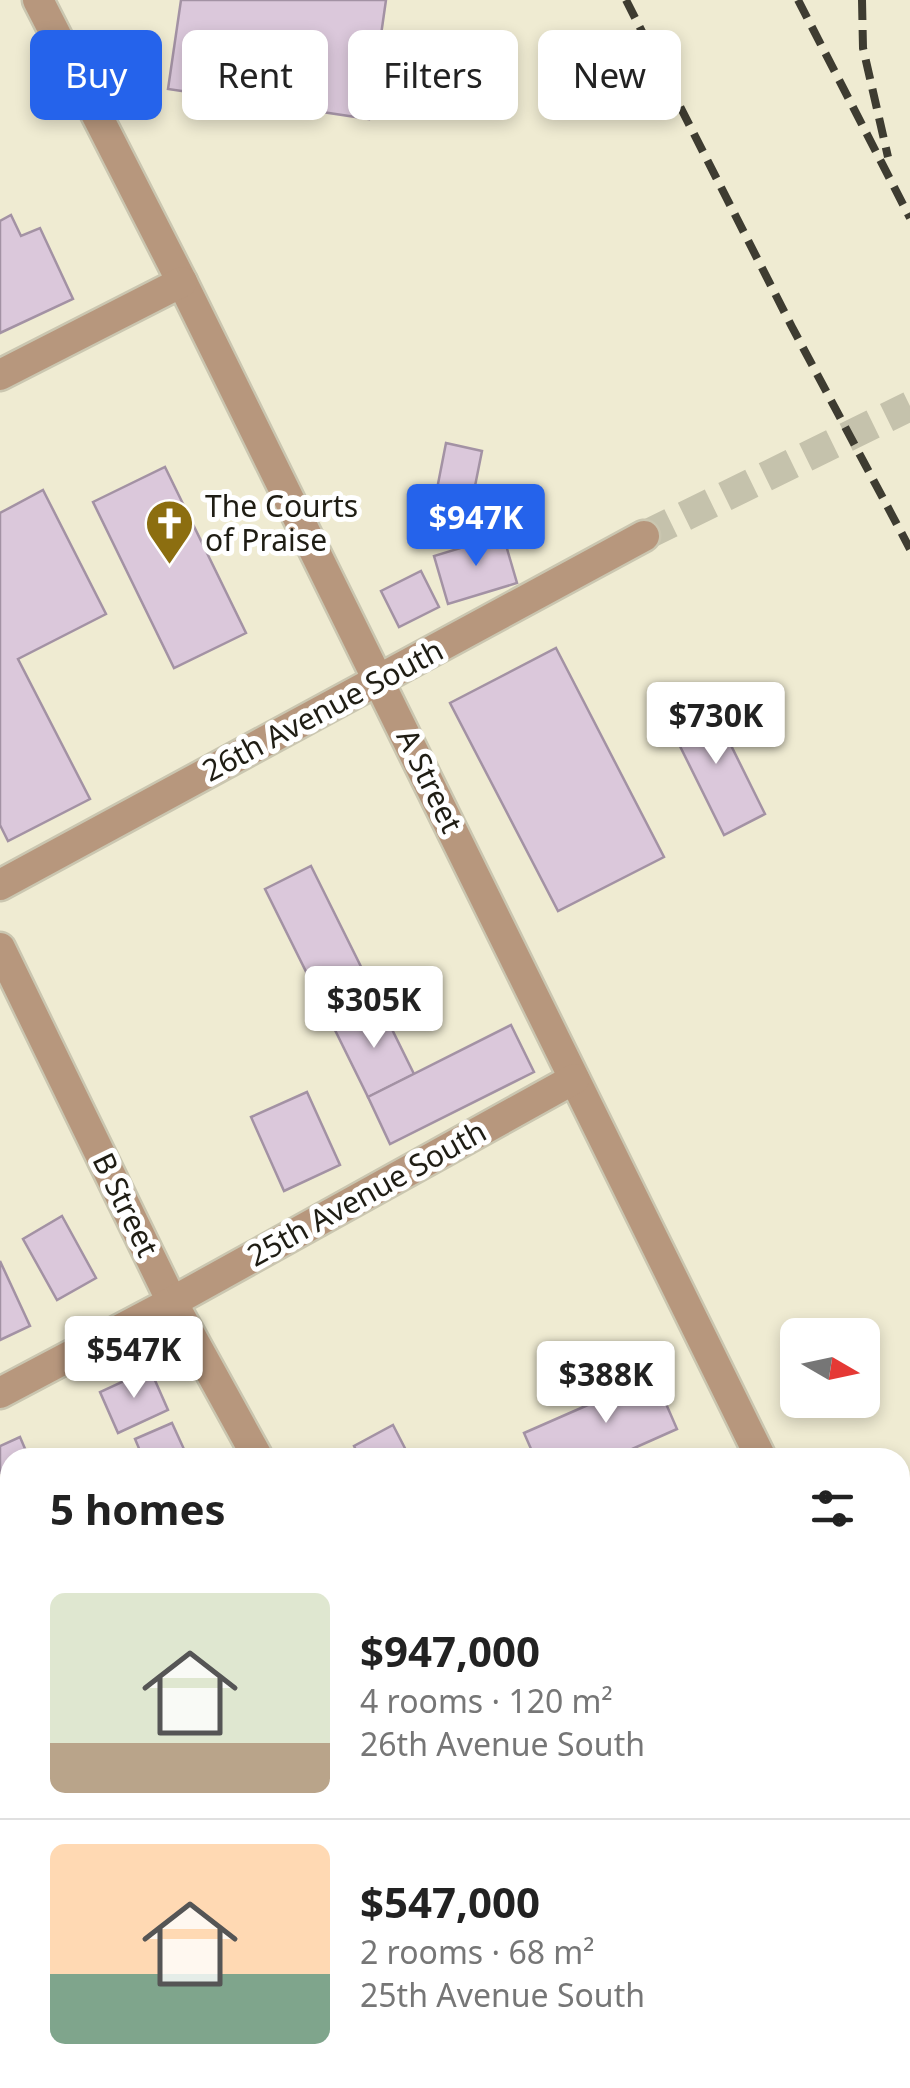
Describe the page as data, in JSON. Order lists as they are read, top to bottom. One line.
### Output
{"streets":{"street":["26th Avenue South","A Street","25th Avenue South","B Street"]},"crossings":[["26th Avenue South","A Street"],["A Street","25th Avenue South"],["25th Avenue South","B Street"]],"places":{"church":["The Courts of Praise"]},"north":"right","page":{"chip":["Buy","Rent","Filters","New"],"price":["$947K","$730K","$305K","$547K","$388K"],"heading":"5 homes","list":[{"name":"$947,000","note":"4 rooms · 120 m² · 26th Avenue South"},{"name":"$547,000","note":"2 rooms · 68 m² · 25th Avenue South"}]}}
